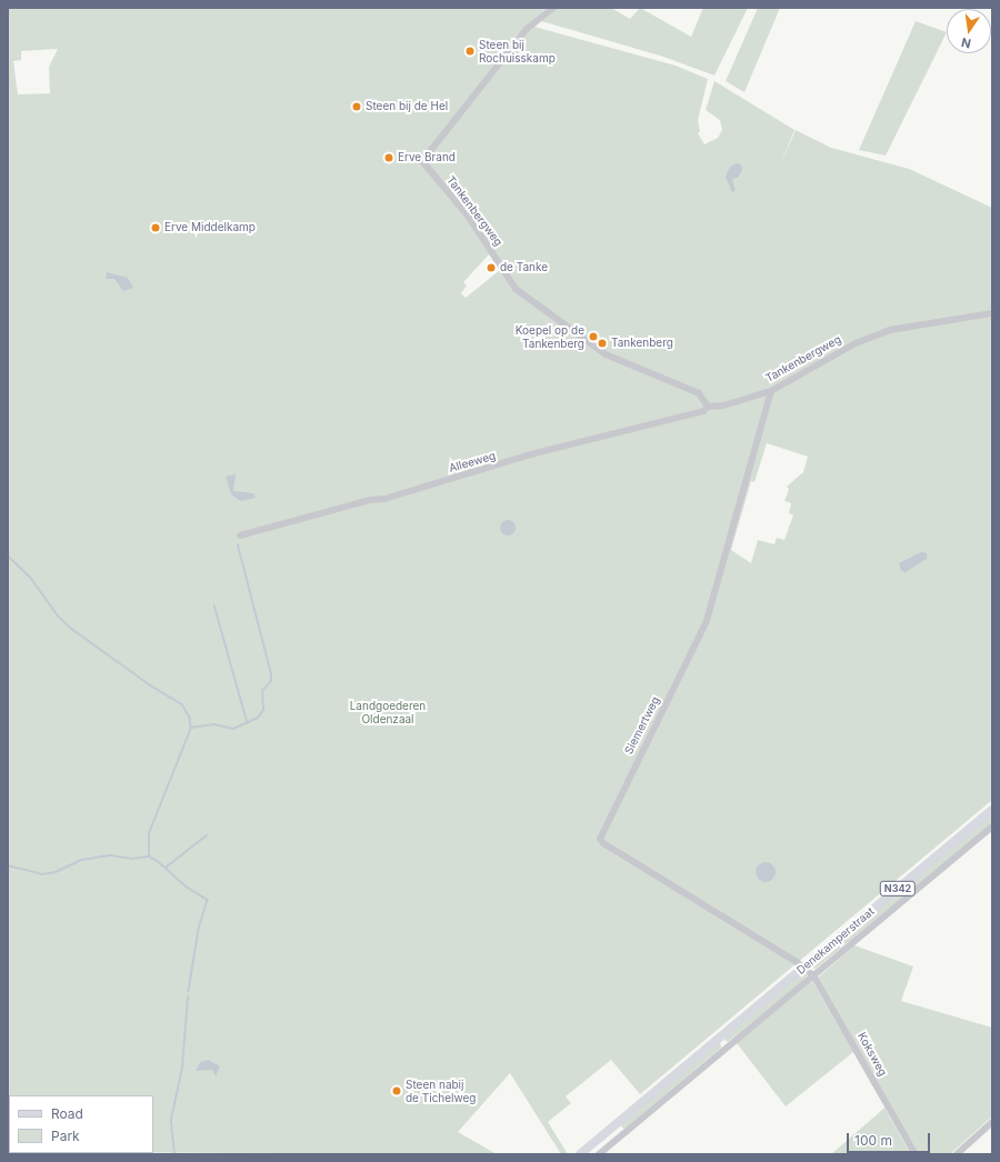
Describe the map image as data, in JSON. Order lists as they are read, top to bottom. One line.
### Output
{"streets":{"main road":["N342","Denekamperstraat"],"street":["Tankenbergweg","Alleeweg","Siemertweg","Koksweg"]},"crossings":[["Tankenbergweg","Alleeweg"],["Tankenbergweg","Siemertweg"],["Siemertweg","Denekamperstraat"],["Siemertweg","Koksweg"],["Denekamperstraat","Koksweg"]],"parks":["Landgoederen Oldenzaal"],"places":["Steen bij Rochuisskamp","Steen bij de Hel","Erve Brand","Erve Middelkamp","de Tanke","Koepel op de Tankenberg","Tankenberg","Steen nabij de Tichelweg"],"legend":["Road","Park"],"scale_bar":"100 m","north":"bottom"}
